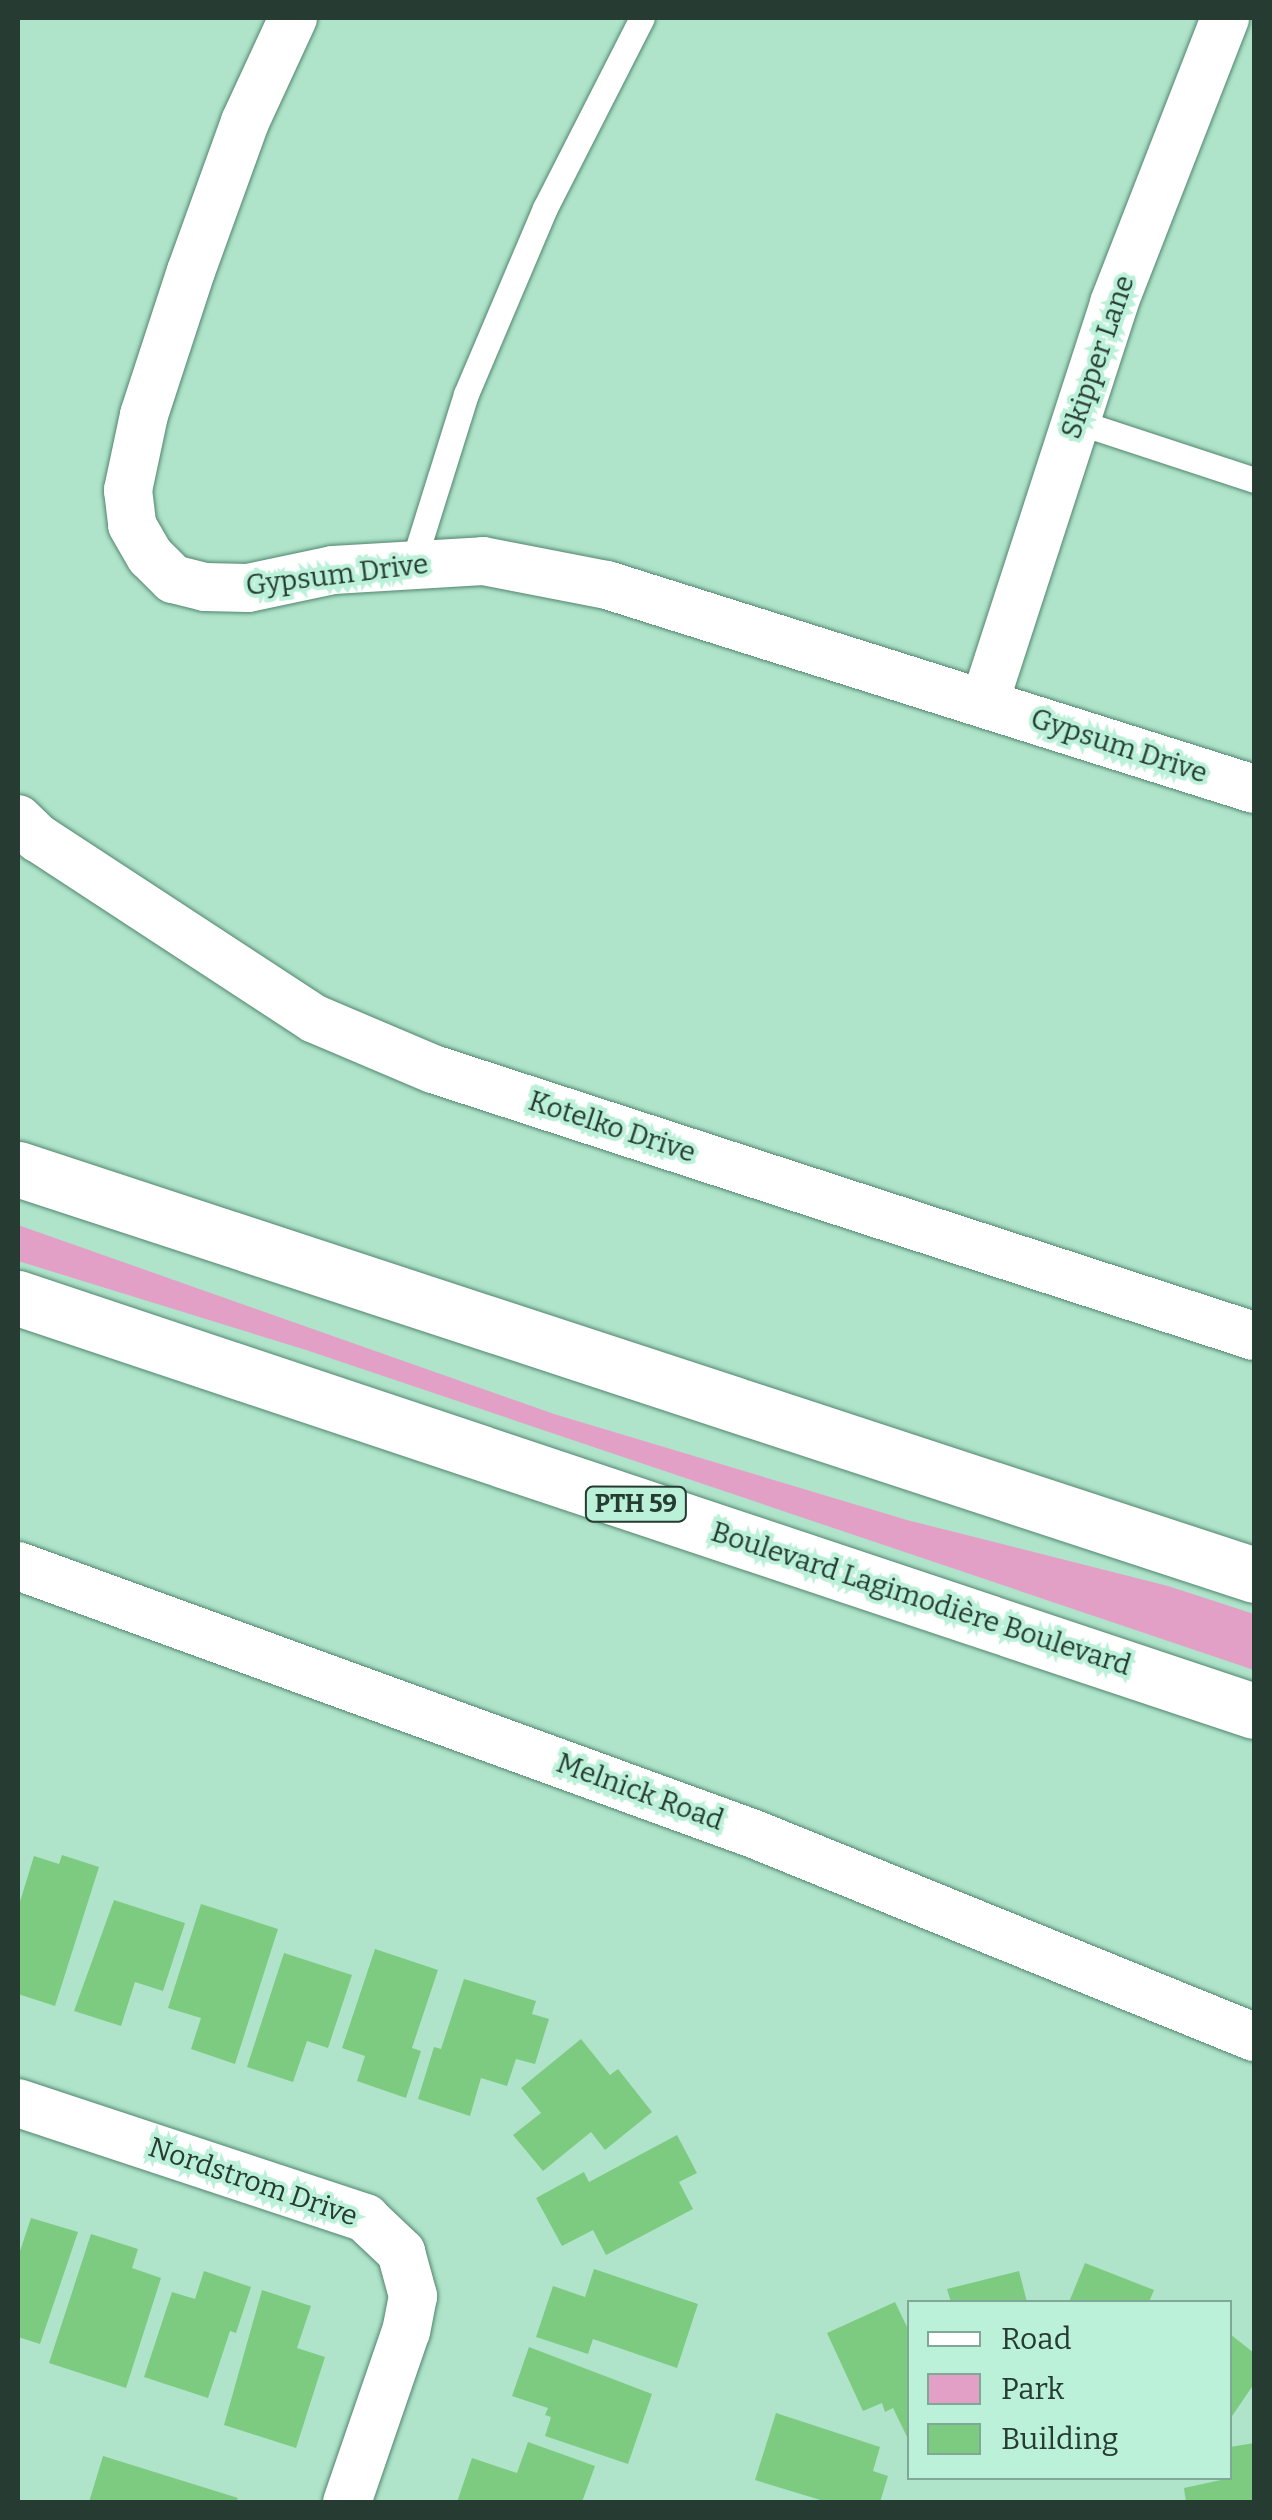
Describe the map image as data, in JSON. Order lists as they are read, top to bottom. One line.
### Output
{"streets":{"main road":["PTH 59","Boulevard Lagimodière Boulevard"],"street":["Skipper Lane","Gypsum Drive","Kotelko Drive","Melnick Road","Nordstrom Drive"]},"crossings":[["Skipper Lane","Gypsum Drive"]],"legend":["Road","Park","Building"]}
